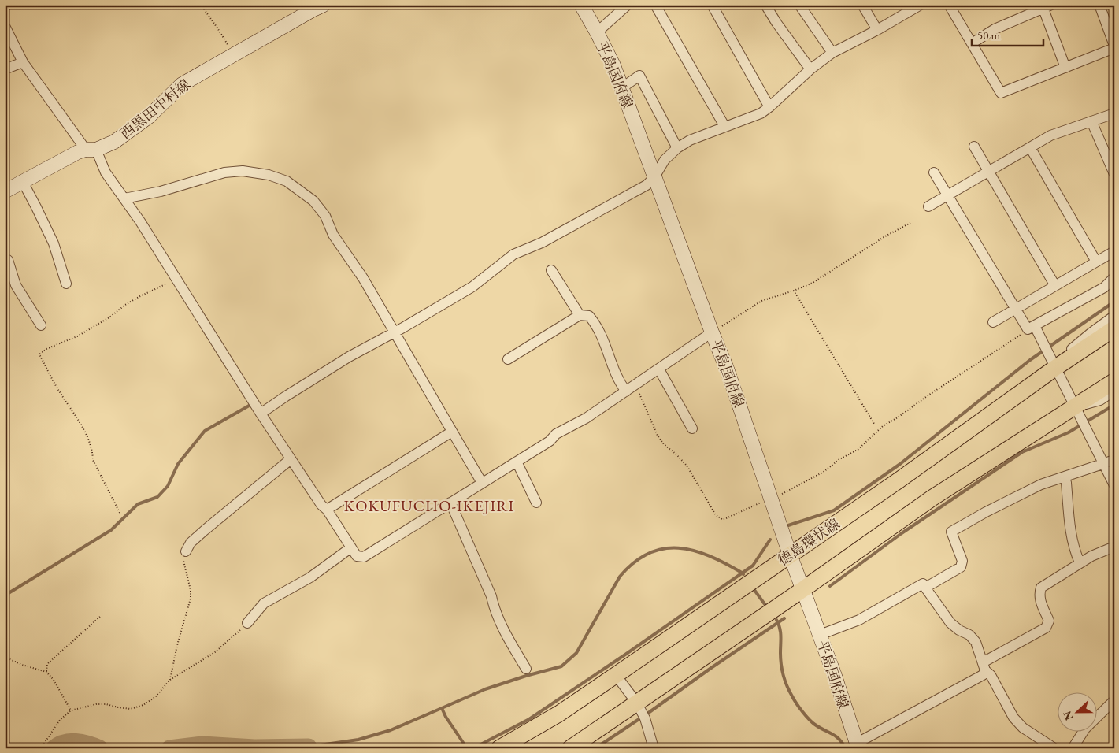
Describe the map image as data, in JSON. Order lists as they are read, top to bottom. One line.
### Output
{"streets":{"main road":["平島国府線","西黒田中村線","徳島環状線"]},"crossings":[["平島国府線","徳島環状線"]],"districts":["KOKUFUCHO-IKEJIRI"],"scale_bar":"50 m","north":"left"}
